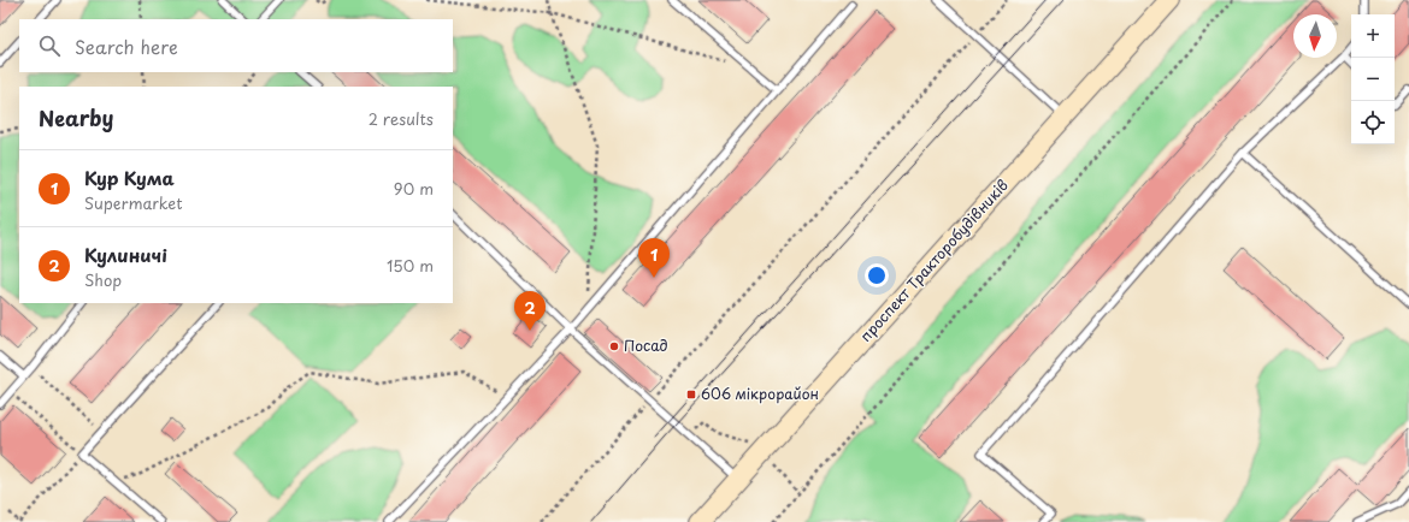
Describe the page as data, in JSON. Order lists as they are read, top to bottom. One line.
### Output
{"streets":{"main road":["проспект Тракторобудівників"]},"places":{"other":["Посад"],"transit":["606 мікрорайон"]},"north":"bottom","page":{"map_buttons":["+","−"],"search":"Search here","heading":["Nearby","2 results"],"list":[{"mark":"1","name":"Кур Кума","note":"Supermarket","value":"90 m"},{"mark":"2","name":"Кулиничі","note":"Shop","value":"150 m"}],"pins":["1","2"]}}
